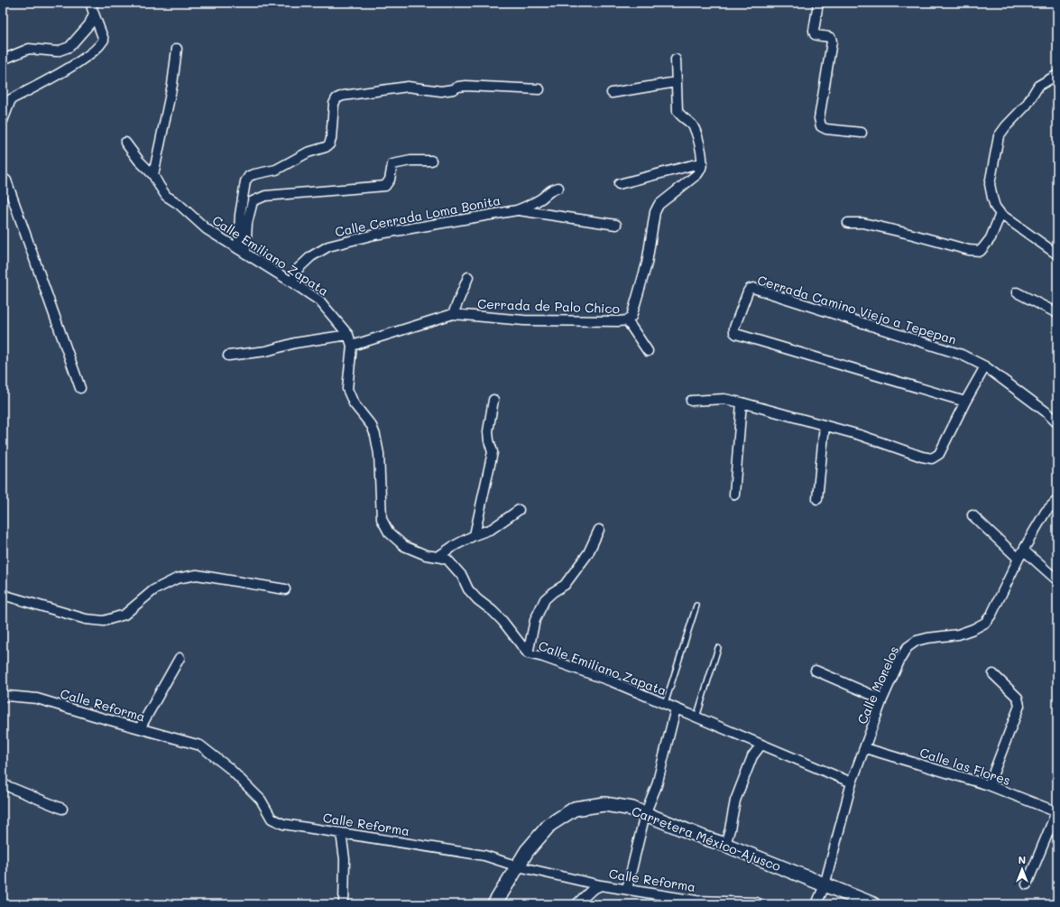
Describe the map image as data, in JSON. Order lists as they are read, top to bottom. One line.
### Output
{"streets":{"main road":["Carretera México-Ajusco"],"street":["Calle Cerrada Loma Bonita","Calle Emiliano Zapata","Cerrada de Palo Chico","Cerrada Camino Viejo a Tepepan","Calle Morelos","Calle Reforma","Calle las Flores"]},"crossings":[["Calle Cerrada Loma Bonita","Calle Emiliano Zapata"],["Calle Emiliano Zapata","Cerrada de Palo Chico"],["Calle Emiliano Zapata","Calle Morelos"],["Calle Morelos","Calle las Flores"],["Calle Morelos","Carretera México-Ajusco"],["Calle Reforma","Carretera México-Ajusco"]],"north":"top"}
